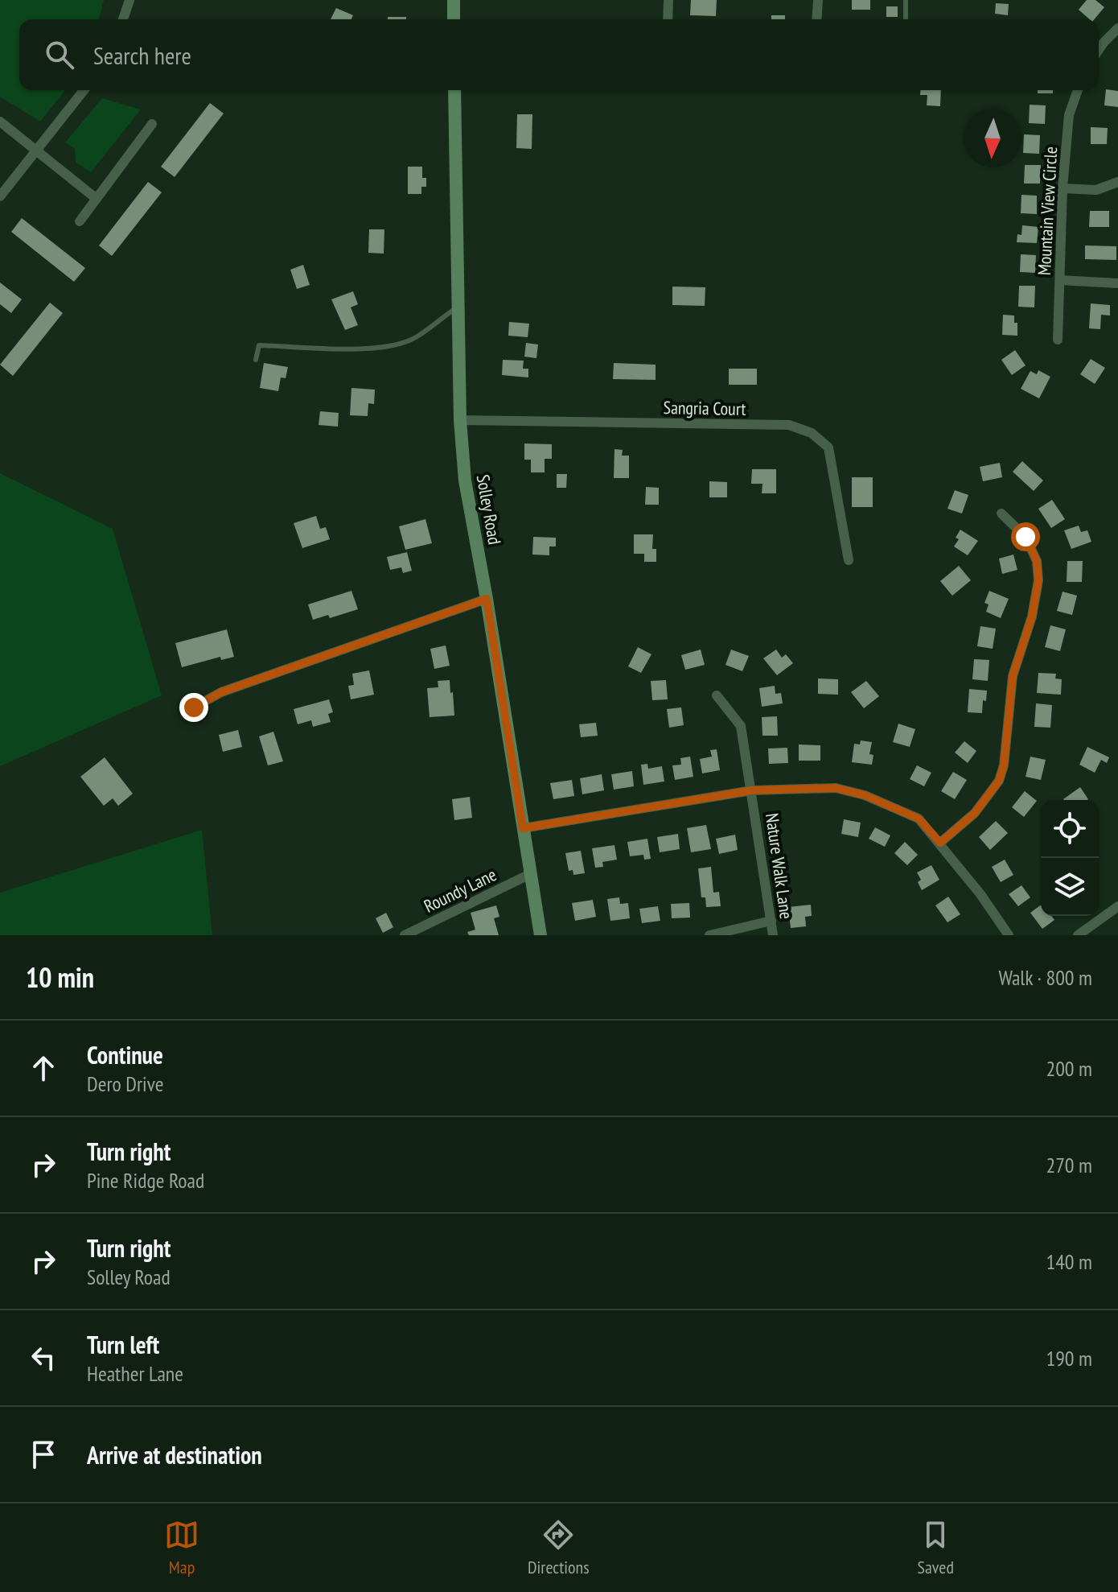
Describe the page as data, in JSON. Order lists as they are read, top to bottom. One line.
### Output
{"streets":{"main road":["Solley Road"],"street":["Mountain View Circle","Sangria Court","Nature Walk Lane","Roundy Lane"]},"crossings":[["Sangria Court","Solley Road"],["Solley Road","Roundy Lane"]],"north":"bottom","page":{"search":"Search here","heading":["10 min","Walk · 800 m"],"list":[["Continue","Dero Drive","200 m"],["Turn right","Pine Ridge Road","270 m"],["Turn right","Solley Road","140 m"],["Turn left","Heather Lane","190 m"],"Arrive at destination"],"nav":["Map","Directions","Saved"]}}
